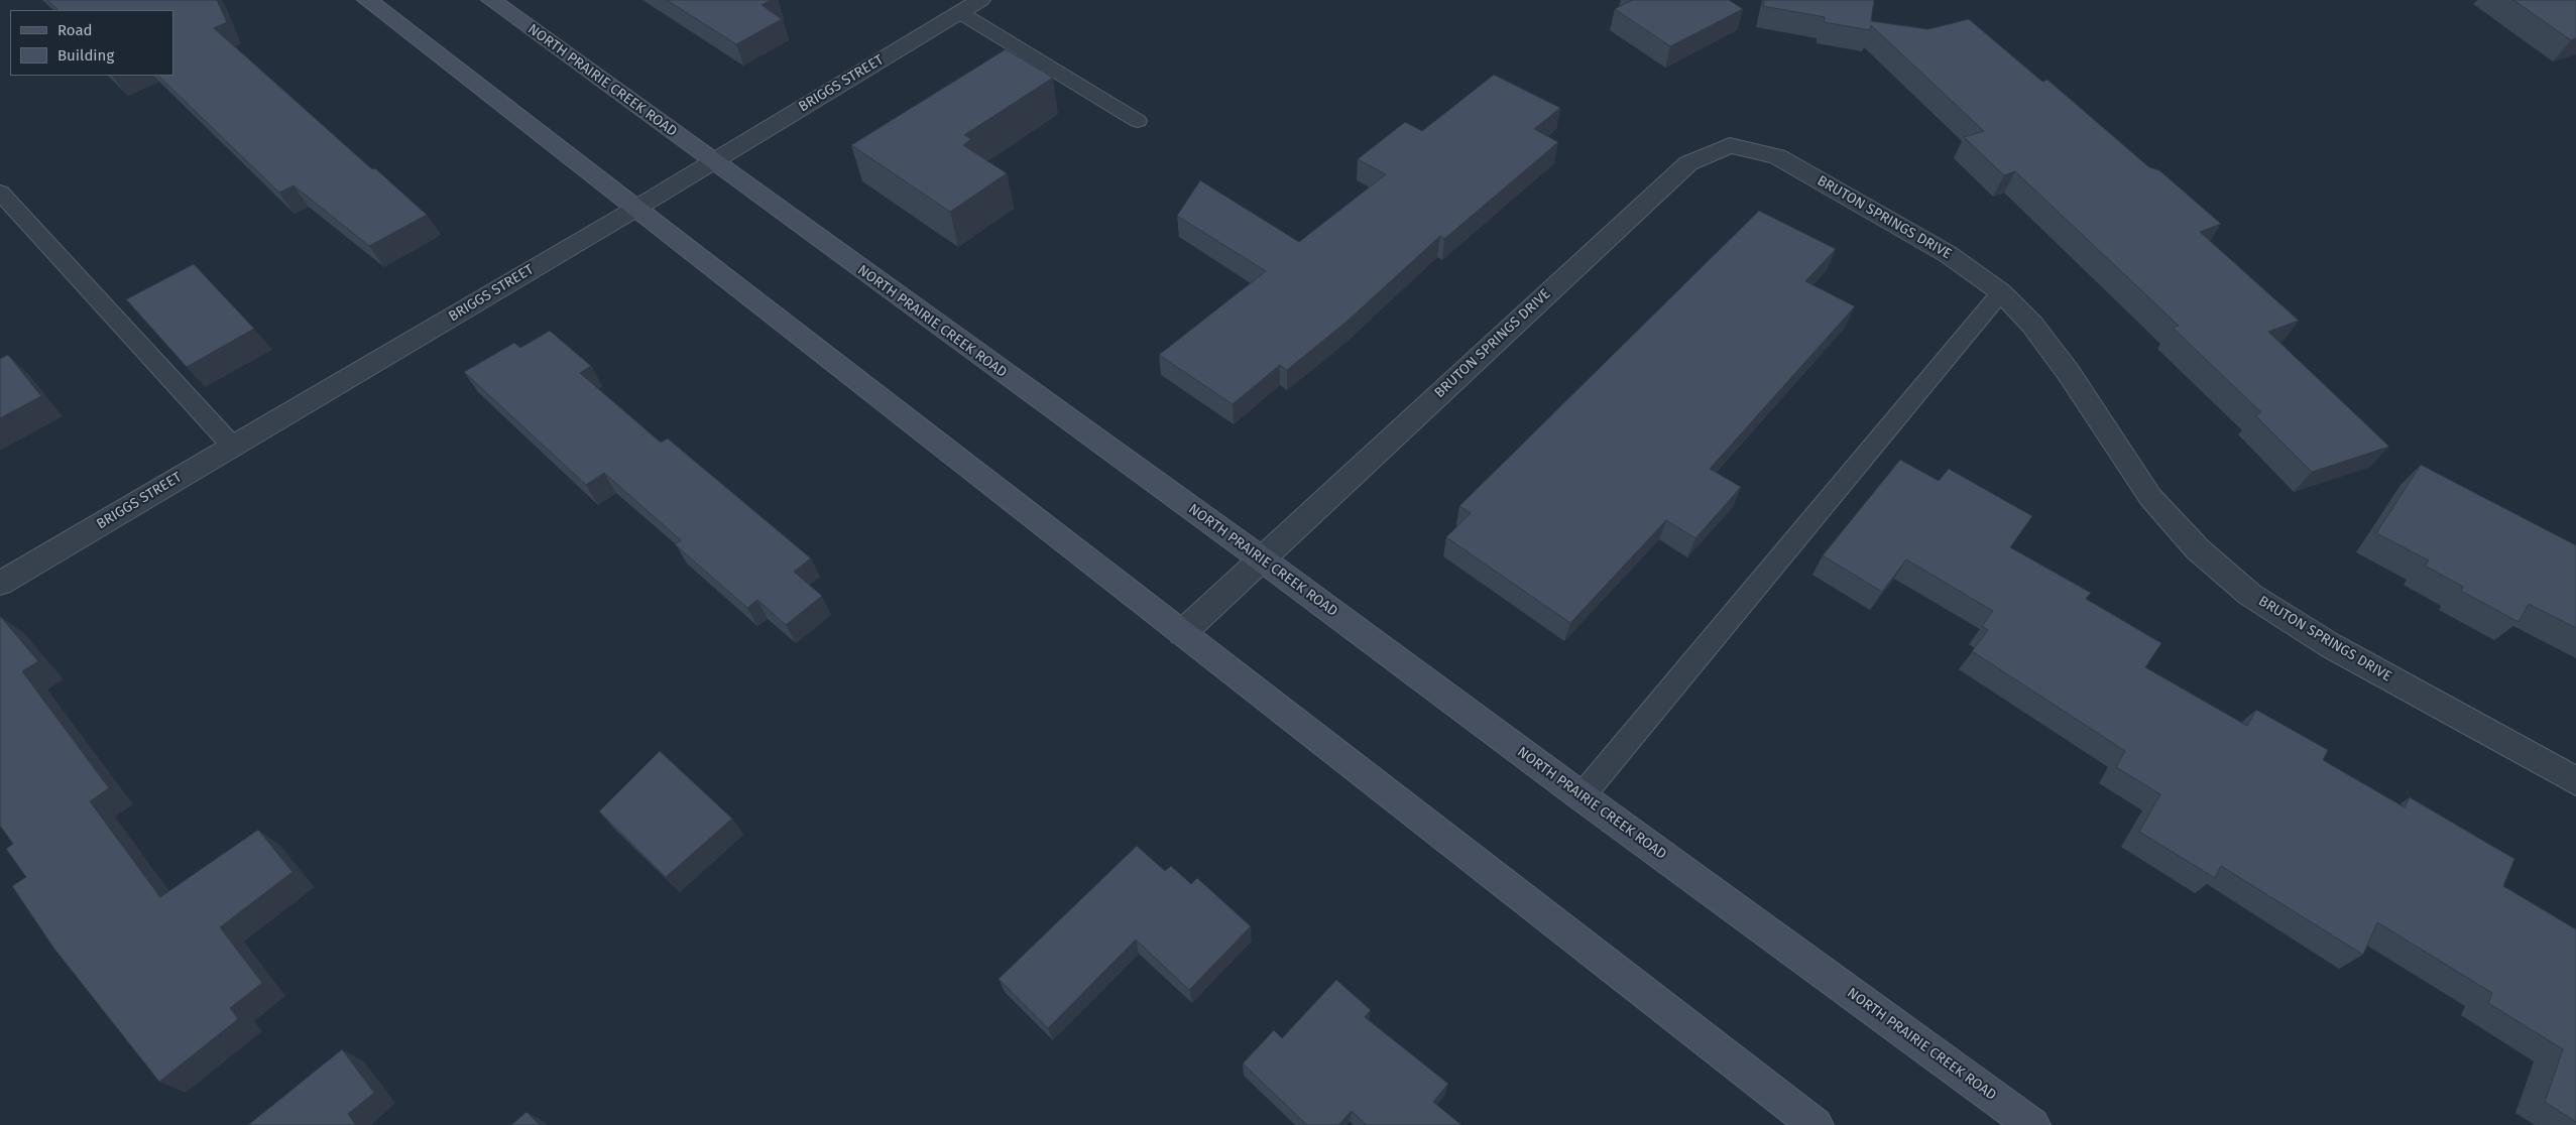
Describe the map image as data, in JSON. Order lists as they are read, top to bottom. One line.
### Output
{"streets":{"main road":["NORTH PRAIRIE CREEK ROAD"],"street":["BRIGGS STREET","BRUTON SPRINGS DRIVE"]},"crossings":[["NORTH PRAIRIE CREEK ROAD","BRIGGS STREET"],["NORTH PRAIRIE CREEK ROAD","BRUTON SPRINGS DRIVE"]],"legend":["Road","Building"]}
